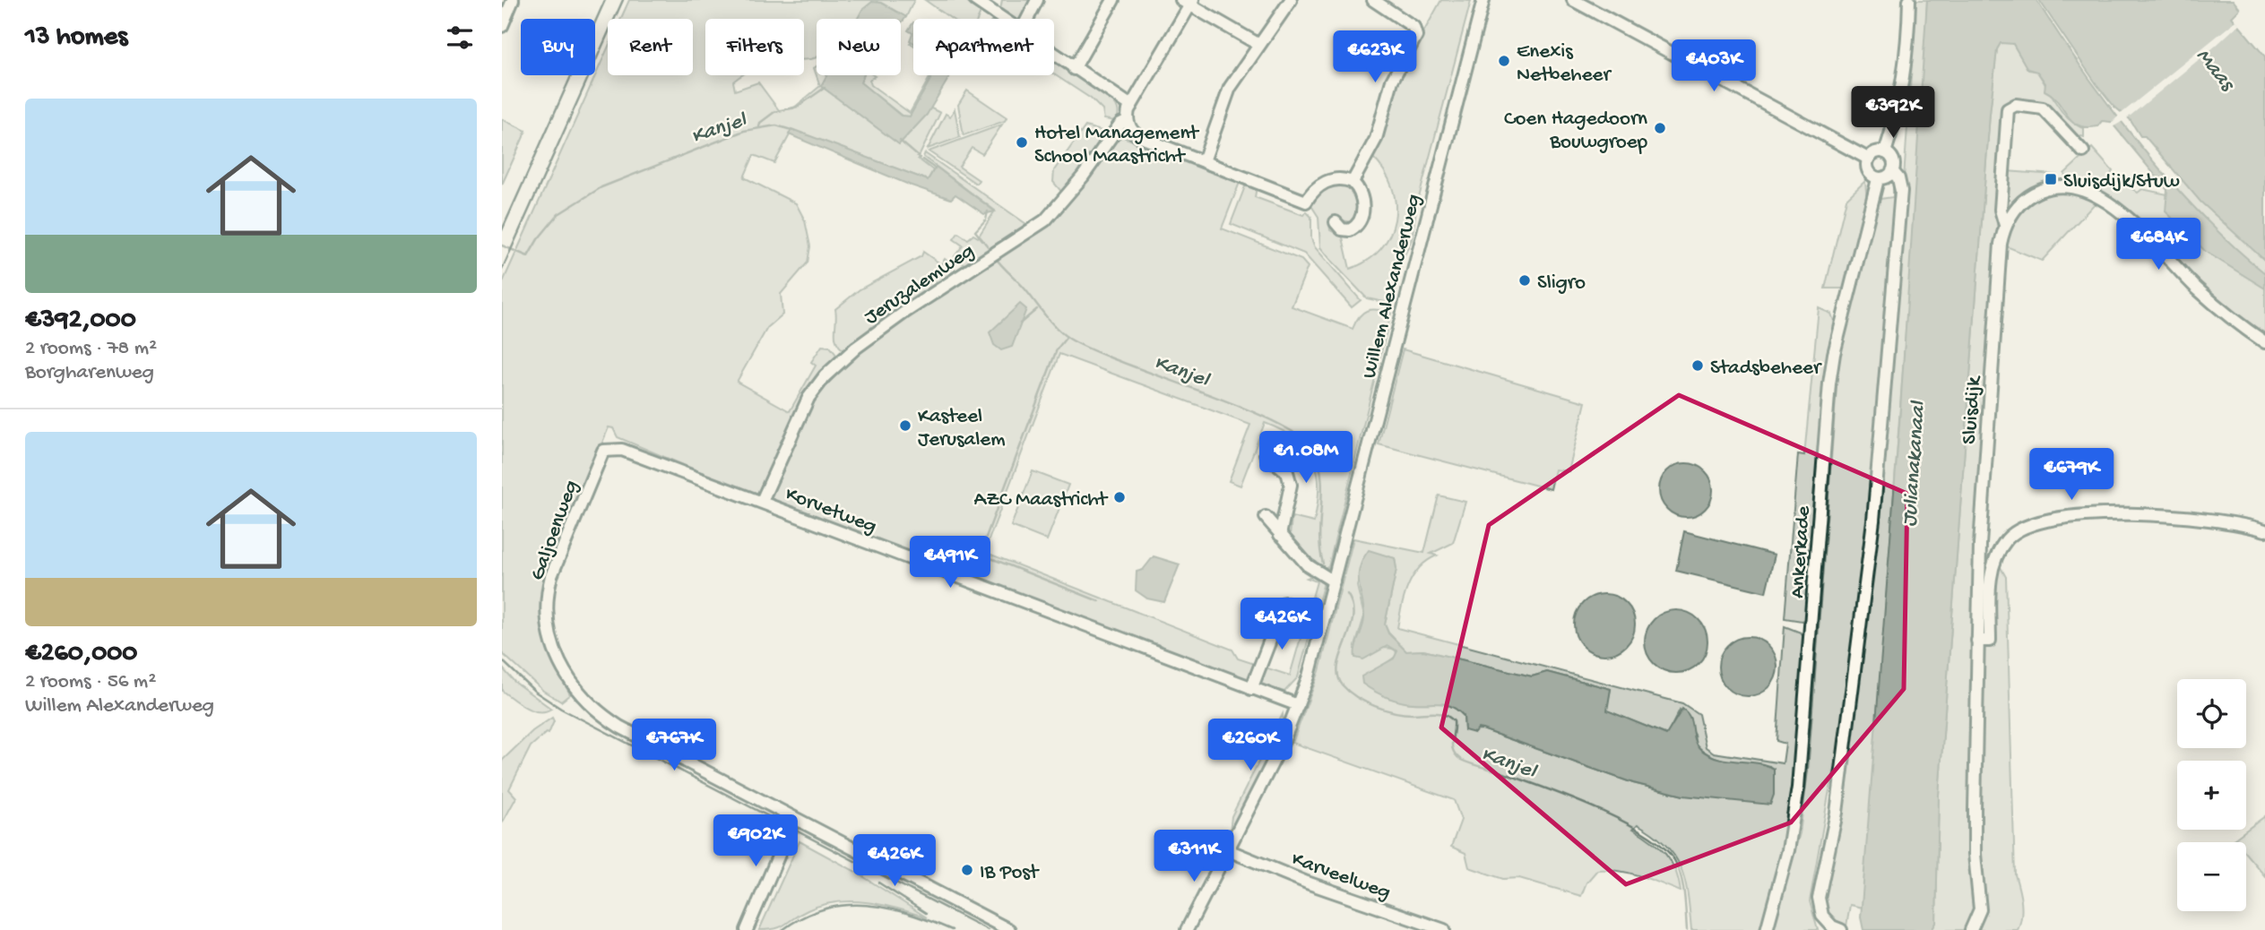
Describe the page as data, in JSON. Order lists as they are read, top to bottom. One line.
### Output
{"streets":{"street":["Jeruzalemweg","Willem Alexanderweg","Sluisdijk","Korvetweg","Galjoenweg","Ankerkade","Karveelweg"]},"crossings":[["Jeruzalemweg","Korvetweg"],["Willem Alexanderweg","Korvetweg"],["Willem Alexanderweg","Karveelweg"],["Korvetweg","Galjoenweg"]],"water":["Maas","Kanjel","Julianakanaal"],"places":{"other":["Enexis Netbeheer","Coen Hagedoorn Bouwgroep","Hotel Management School Maastricht","Sligro","Stadsbeheer","Kasteel Jerusalem","AZC Maastricht","IB Post"],"transit":["Sluisdijk/Stuw"]},"page":{"heading":"13 homes","chip":["Buy","Rent","Filters","New","Apartment"],"price":["€623K","€403K","€392K","€684K","€1.08M","€679K","€491K","€426K","€767K","€260K","€902K","€311K","€426K"],"list":[{"name":"€392,000","note":"2 rooms · 78 m² · Borgharenweg"},{"name":"€260,000","note":"2 rooms · 56 m² · Willem Alexanderweg"}],"map_buttons":["+","−"]}}
